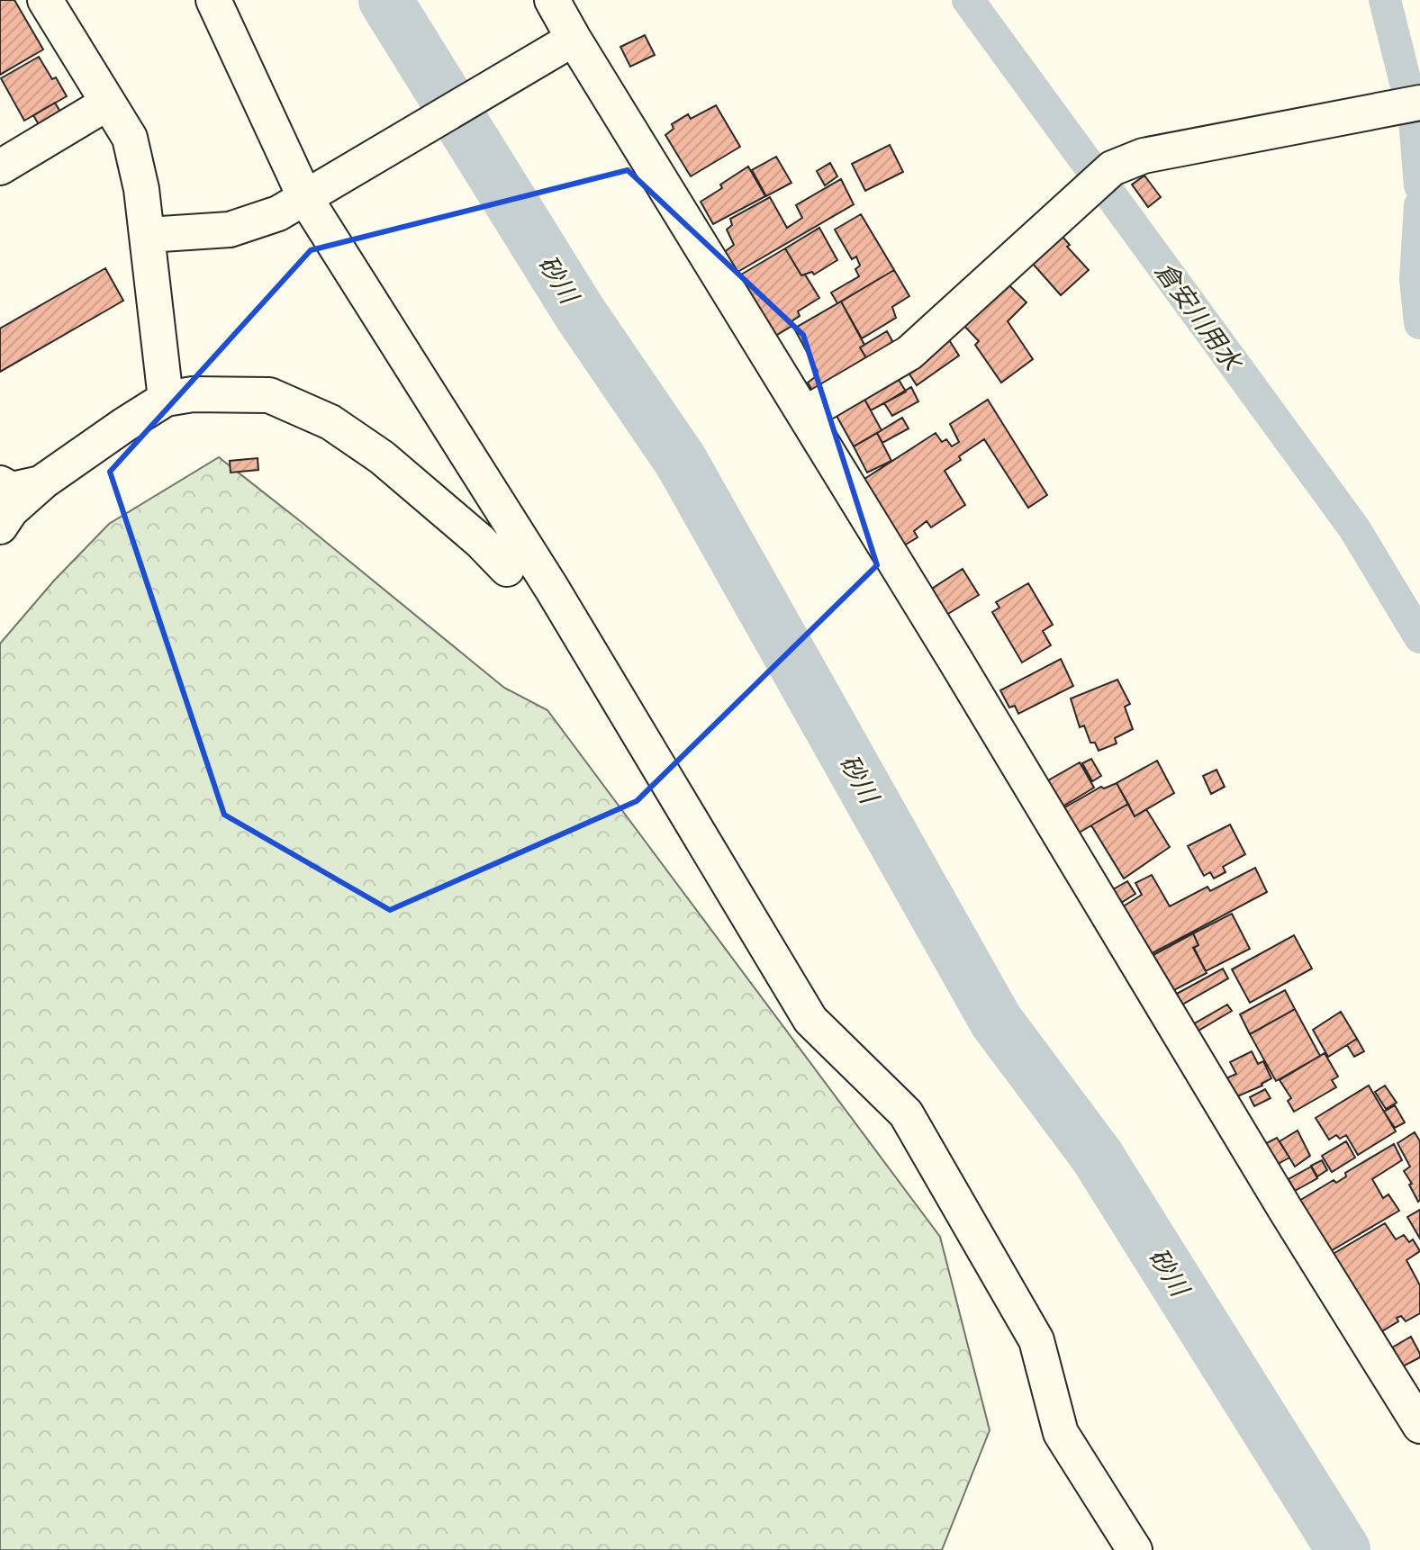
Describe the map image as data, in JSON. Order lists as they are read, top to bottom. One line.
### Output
{"water":["砂川","倉安川用水"]}
